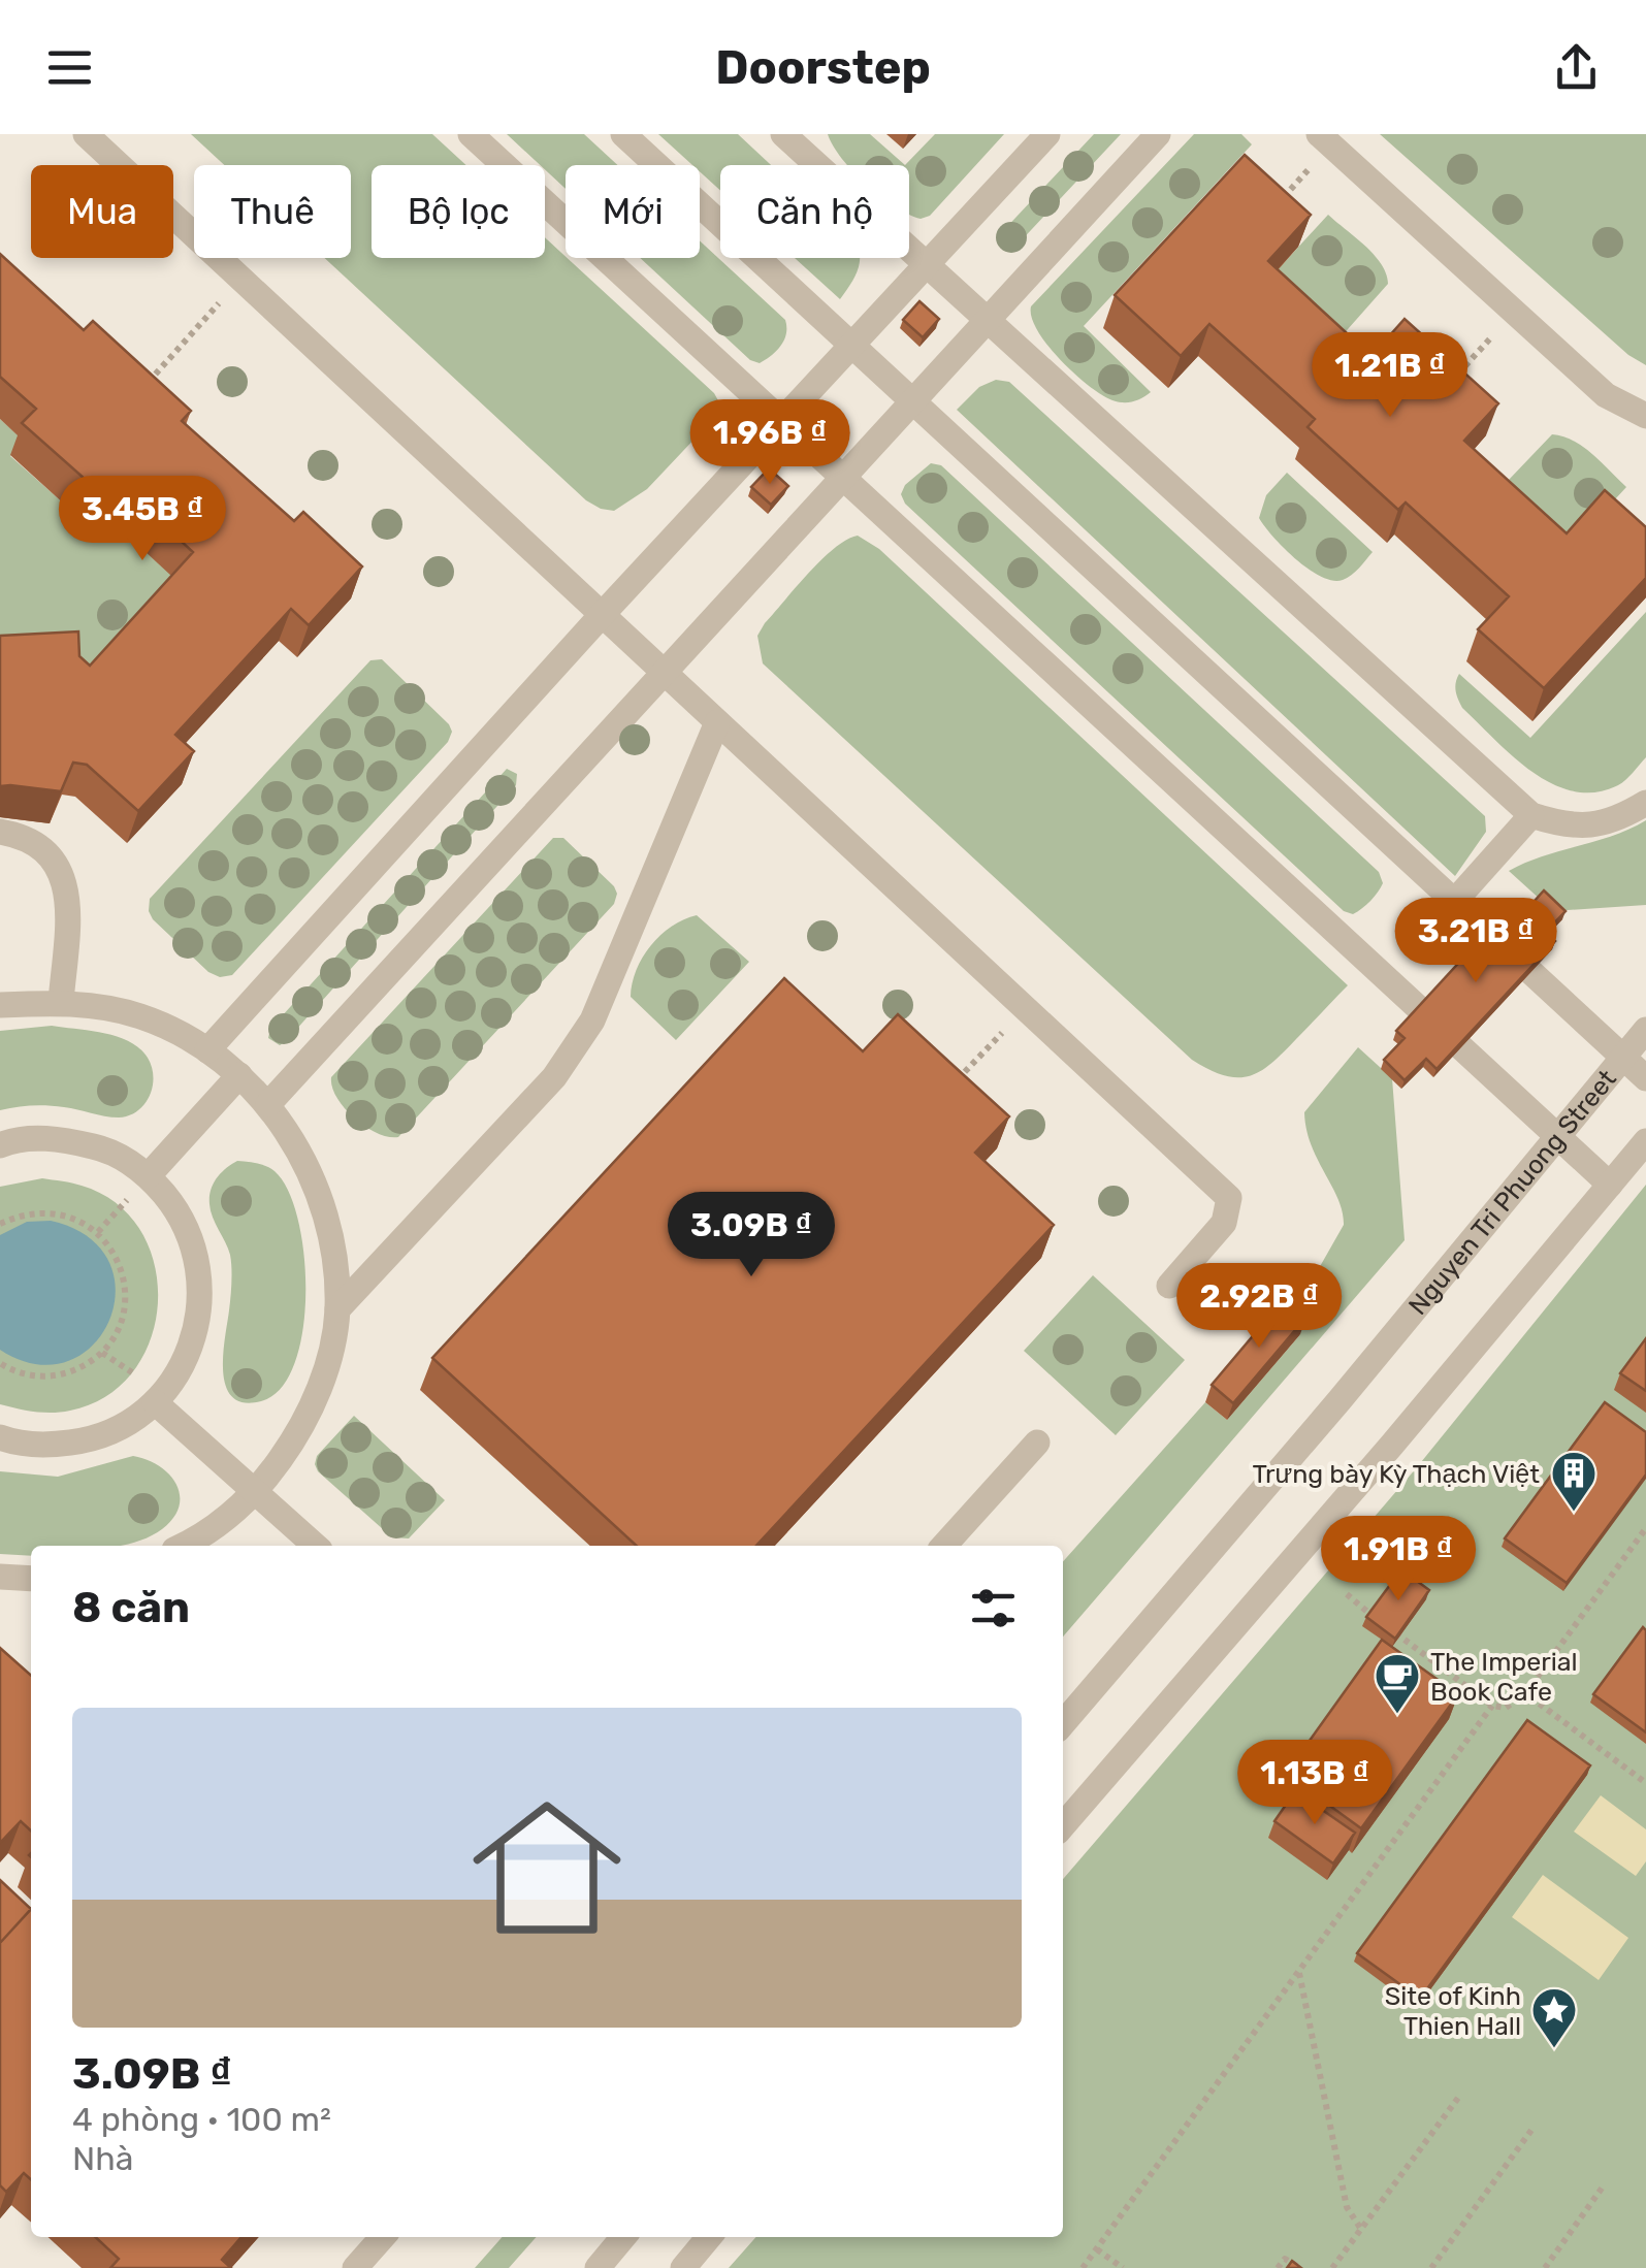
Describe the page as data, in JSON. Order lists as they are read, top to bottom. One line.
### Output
{"streets":{"street":["Nguyen Tri Phuong Street"]},"places":{"building":["Trưng bày Kỳ Thạch Việt"],"cafe":["The Imperial Book Cafe"],"place":["Site of Kinh Thien Hall"]},"page":{"header":"Doorstep","chip":["Mua","Thuê","Bộ lọc","Mới","Căn hộ"],"price":["1.21B ₫","1.96B ₫","3.45B ₫","3.21B ₫","3.09B ₫","2.92B ₫","1.91B ₫","1.13B ₫"],"heading":"8 căn","list":[{"name":"3.09B ₫","note":"4 phòng · 100 m² · Nhà"}]}}
